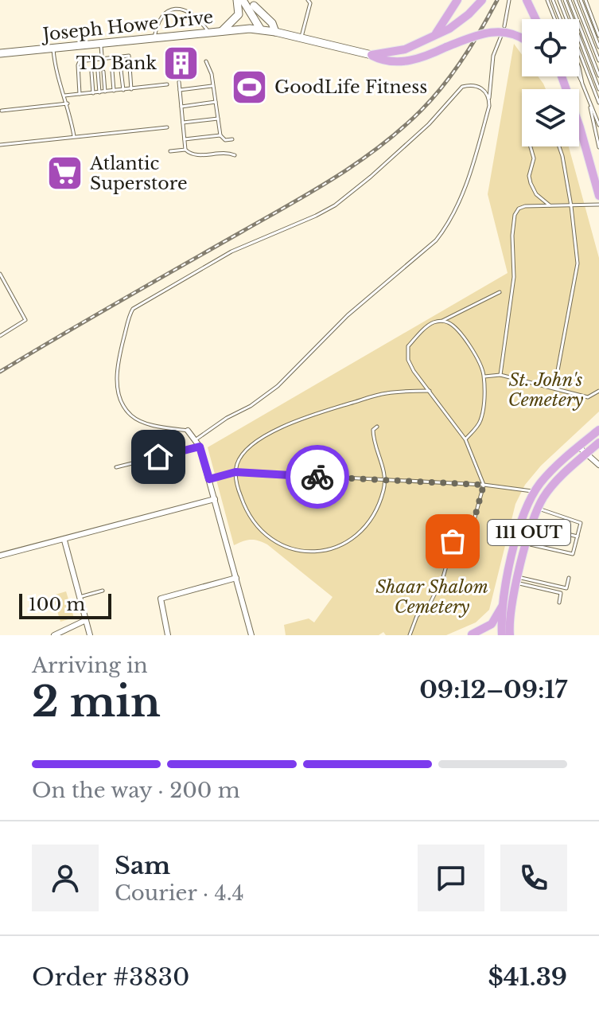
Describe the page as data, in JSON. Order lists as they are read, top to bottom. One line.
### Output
{"streets":{"main road":["Joseph Howe Drive","111 OUT"]},"parks":["St. John's Cemetery","Shaar Shalom Cemetery"],"places":{"building":["TD Bank"],"sports":["GoodLife Fitness"],"supermarket":["Atlantic Superstore"]},"scale_bar":"100 m","page":{"scale":"100 m","heading":["2 min","Arriving in","09:12–09:17"],"panel":["Sam","Courier · 4.4","Order #3830","$41.39"],"bar":"On the way · 200 m"}}
